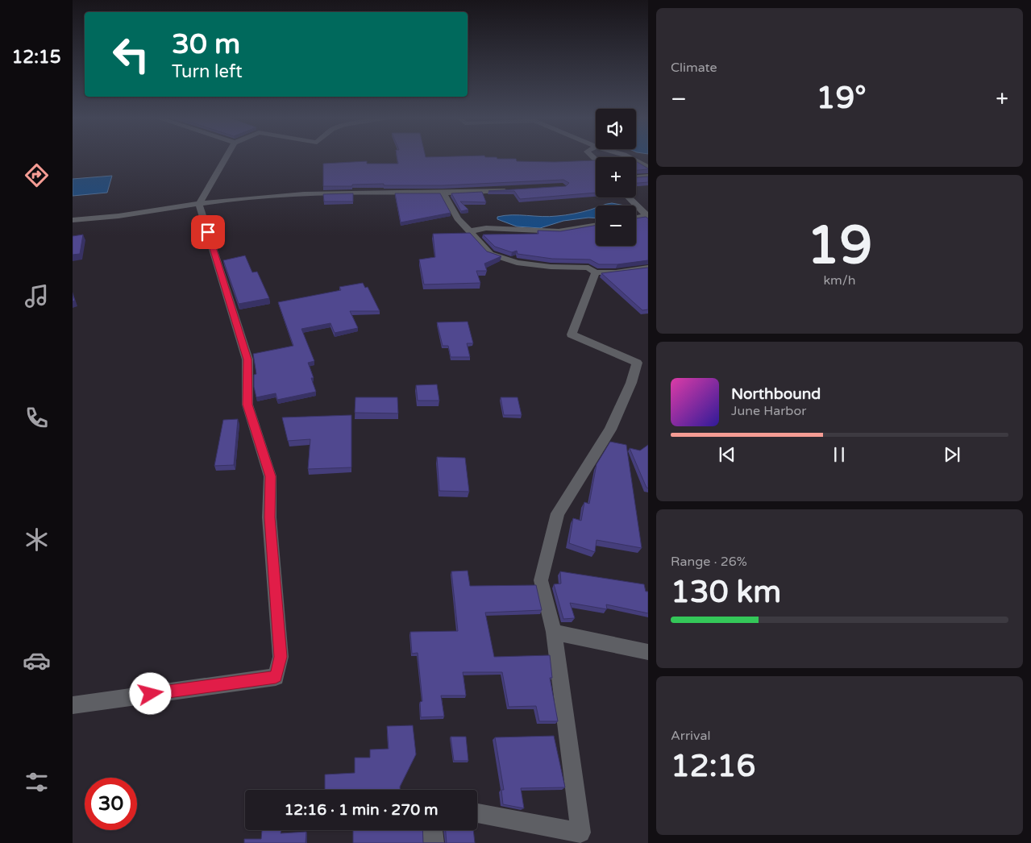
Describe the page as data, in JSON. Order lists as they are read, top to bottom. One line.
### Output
{"page":{"tabs":"12:15","tile":["Climate",["19","km/h"],["Range · 26%","130 km"],["Arrival","12:16"]],"turn":["30 m","Turn left"],"heat":["−","19°","+"],"map_buttons":["+","−"],"song":["Northbound","June Harbor"],"limit":"30","trip":"12:16 · 1 min · 270 m"}}
